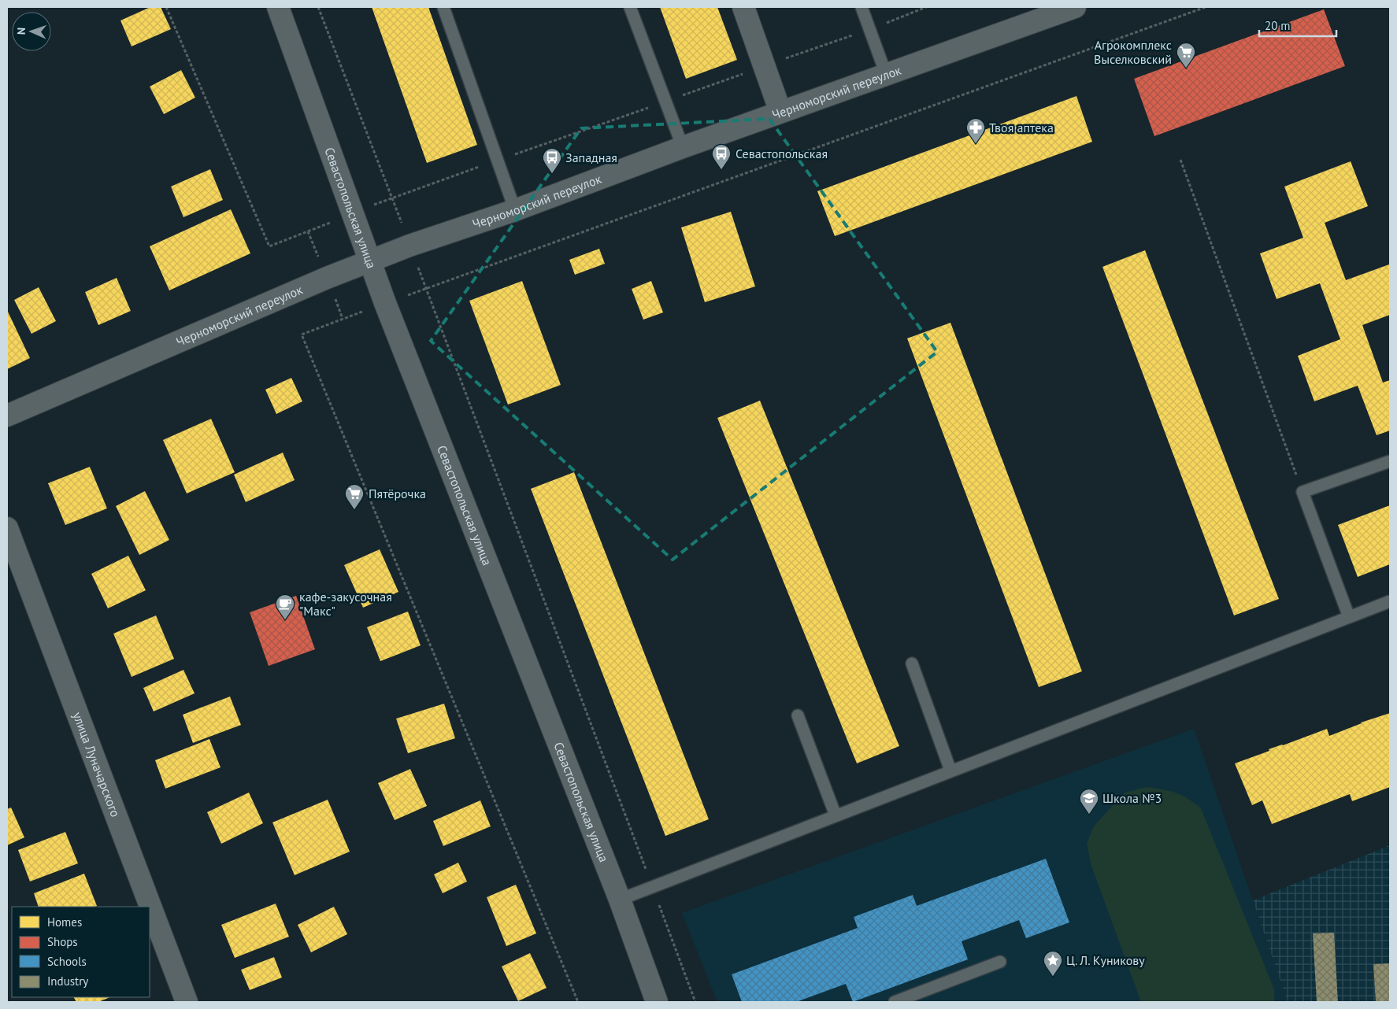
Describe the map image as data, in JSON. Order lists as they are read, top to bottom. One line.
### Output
{"streets":{"street":["Черноморский переулок","Севастопольская улица","улица Луначарского"]},"crossings":[["Черноморский переулок","Севастопольская улица"]],"places":{"supermarket":["Агрокомплекс Выселковский","Пятёрочка"],"pharmacy":["Твоя аптека"],"bus stop":["Севастопольская","Западная"],"cafe":["кафе-закусочная \"Макс\""],"school or university":["Школа №3"],"place":["Ц. Л. Куникову"]},"legend":["Homes","Shops","Schools","Industry"],"scale_bar":"20 m","north":"left"}
